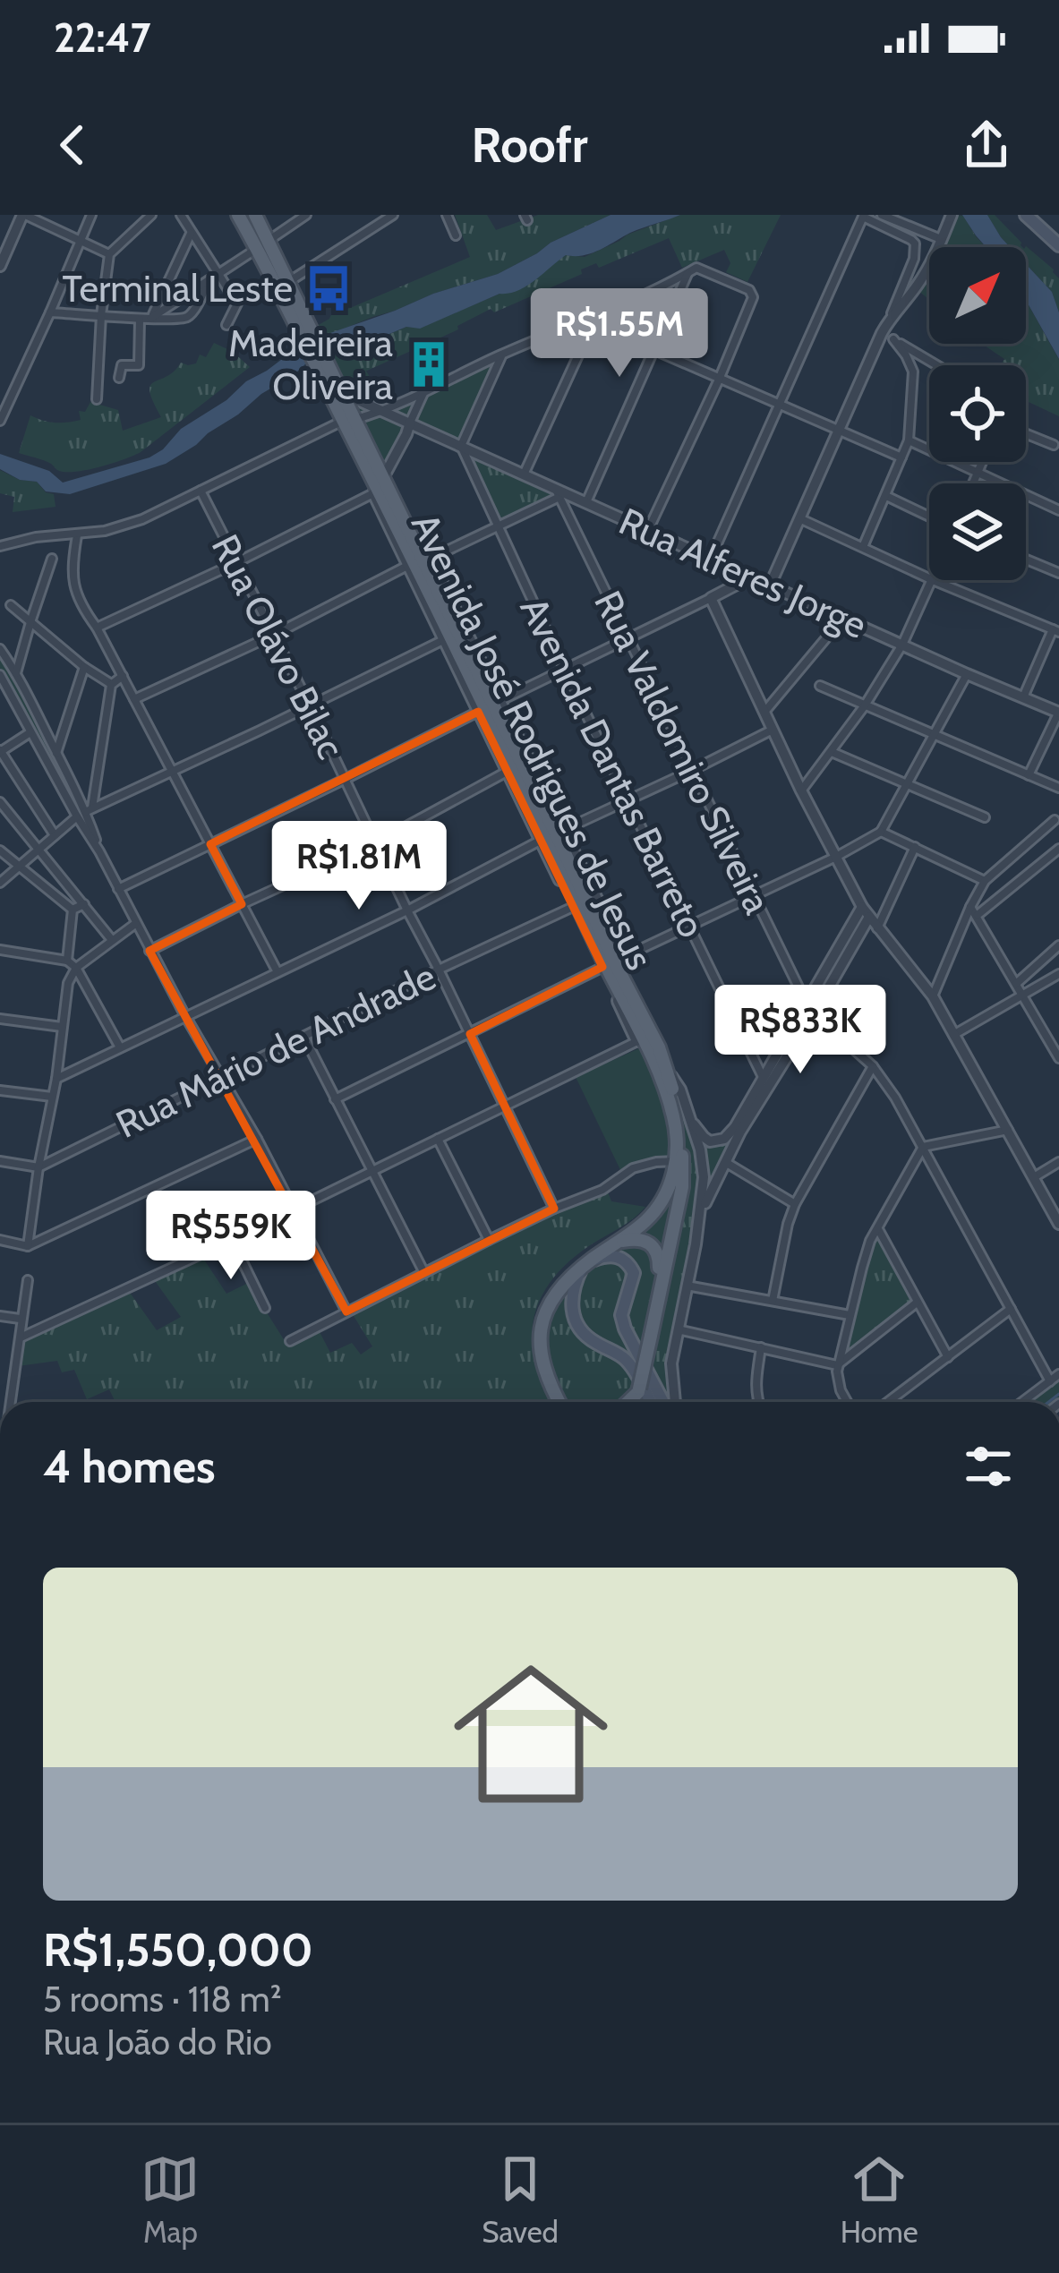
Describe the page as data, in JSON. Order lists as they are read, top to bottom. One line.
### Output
{"streets":{"main road":["Avenida José Rodrigues de Jesus"],"street":["Rua Alferes Jorge","Rua Olávo Bilac","Rua Valdomiro Silveira","Avenida Dantas Barreto","Rua Mário de Andrade"]},"crossings":[["Rua Alferes Jorge","Rua Valdomiro Silveira"],["Rua Alferes Jorge","Avenida Dantas Barreto"],["Rua Olávo Bilac","Rua Mário de Andrade"],["Avenida José Rodrigues de Jesus","Rua Mário de Andrade"]],"places":{"bus stop":["Terminal Leste"],"building":["Madeireira Oliveira"]},"north":"top right","page":{"status":"22:47","header":"Roofr","price":["R$1.55M","R$1.81M","R$833K","R$559K"],"heading":"4 homes","list":[{"name":"R$1,550,000","note":"5 rooms · 118 m² · Rua João do Rio"}],"tabs":["Map","Saved","Home"]}}
